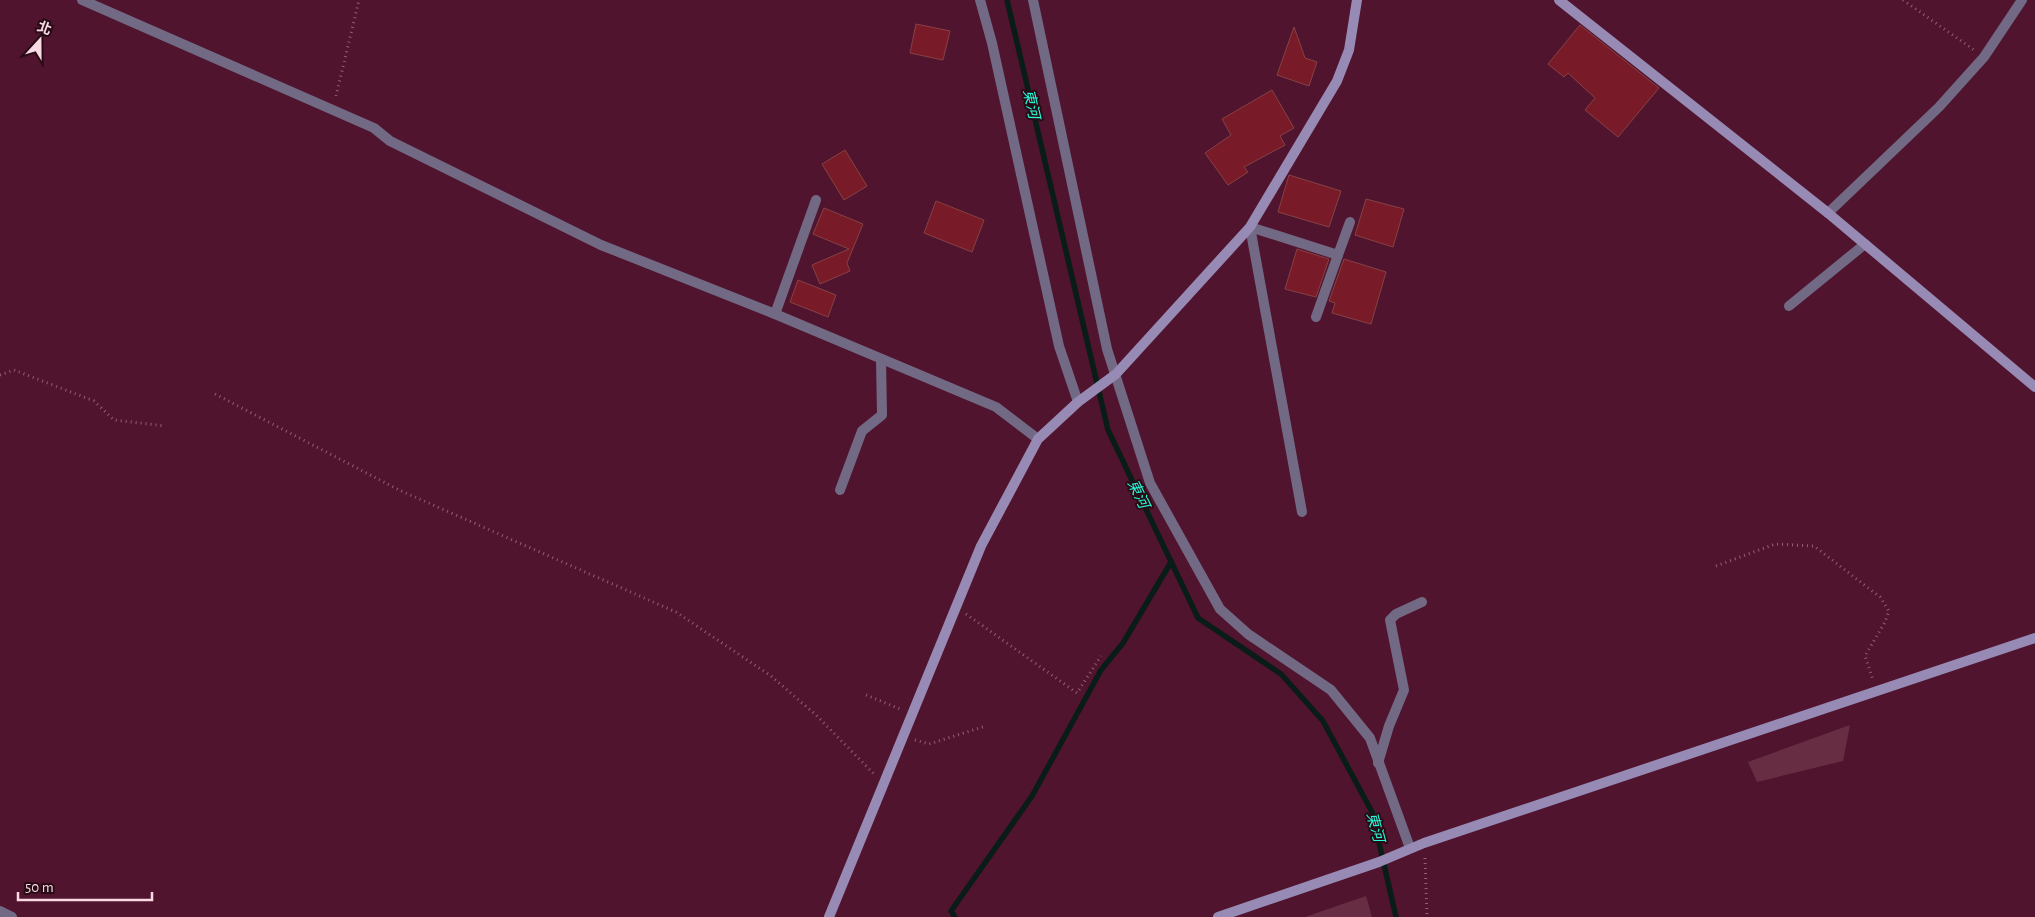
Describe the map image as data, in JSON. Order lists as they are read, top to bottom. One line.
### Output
{"water":["東河"],"scale_bar":"50 m","north":"top"}
